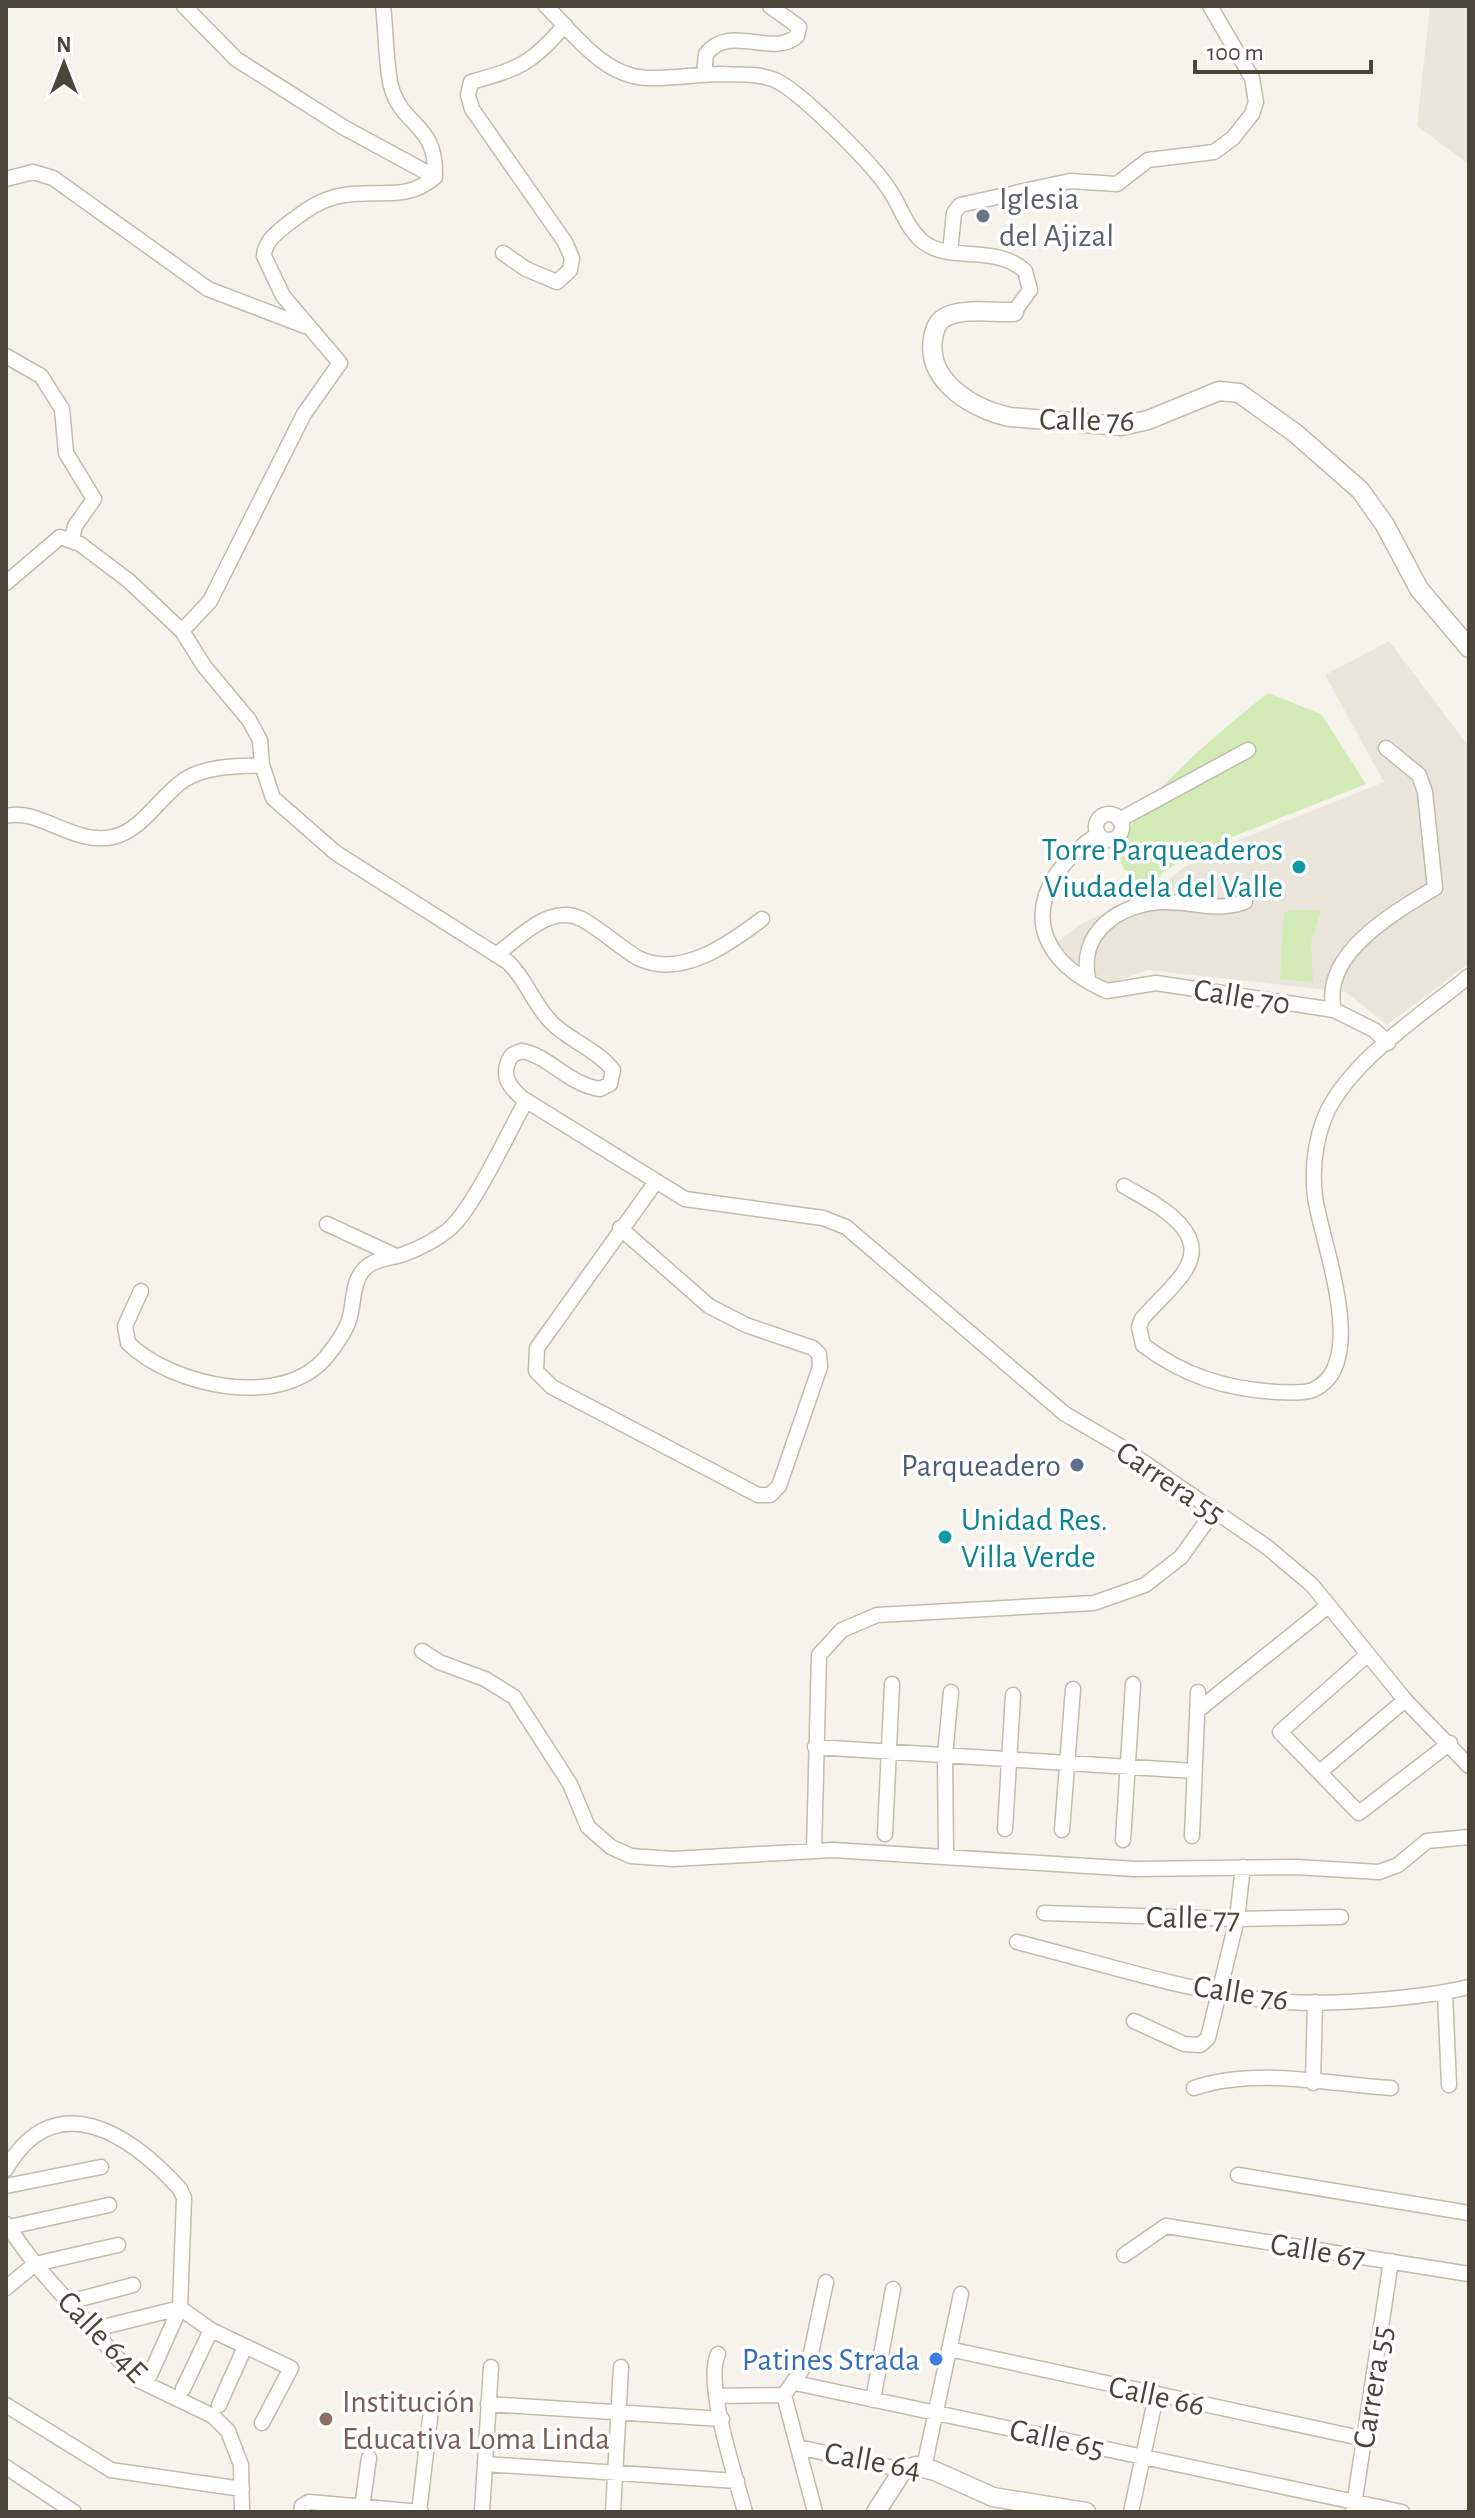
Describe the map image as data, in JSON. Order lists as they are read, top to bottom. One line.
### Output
{"streets":{"street":["Calle 76","Calle 70","Carrera 55","Calle 77","Calle 67","Calle 64E","Calle 66","Calle 65","Calle 64"]},"crossings":[["Carrera 55","Calle 67"],["Carrera 55","Calle 66"],["Carrera 55","Calle 65"]],"places":["Iglesia del Ajizal","Torre Parqueaderos Viudadela del Valle","Parqueadero","Unidad Res. Villa Verde","Patines Strada","Institución Educativa Loma Linda"],"scale_bar":"100 m","north":"top"}
